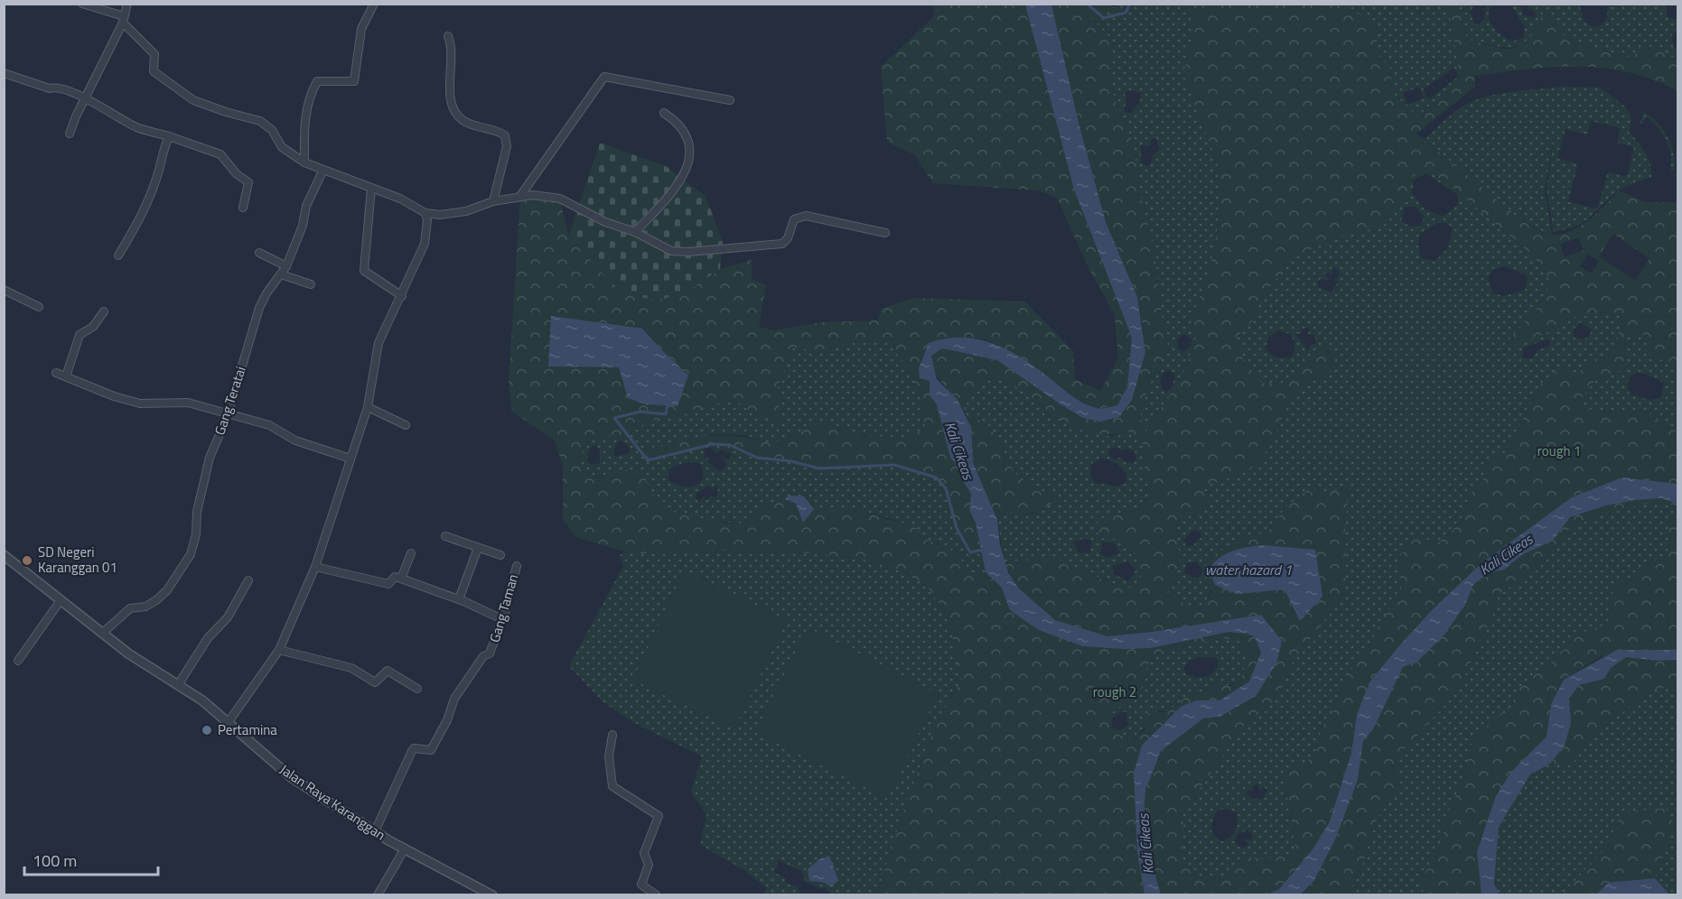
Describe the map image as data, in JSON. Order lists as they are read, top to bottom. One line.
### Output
{"streets":{"street":["Gang Teratai","Gang Taman","Jalan Raya Karanggan"]},"crossings":[["Gang Teratai","Jalan Raya Karanggan"],["Gang Taman","Jalan Raya Karanggan"]],"water":["Kali Cikeas","water hazard 1"],"parks":["rough 1","rough 2"],"places":["SD Negeri Karanggan 01","Pertamina"],"scale_bar":"100 m"}
